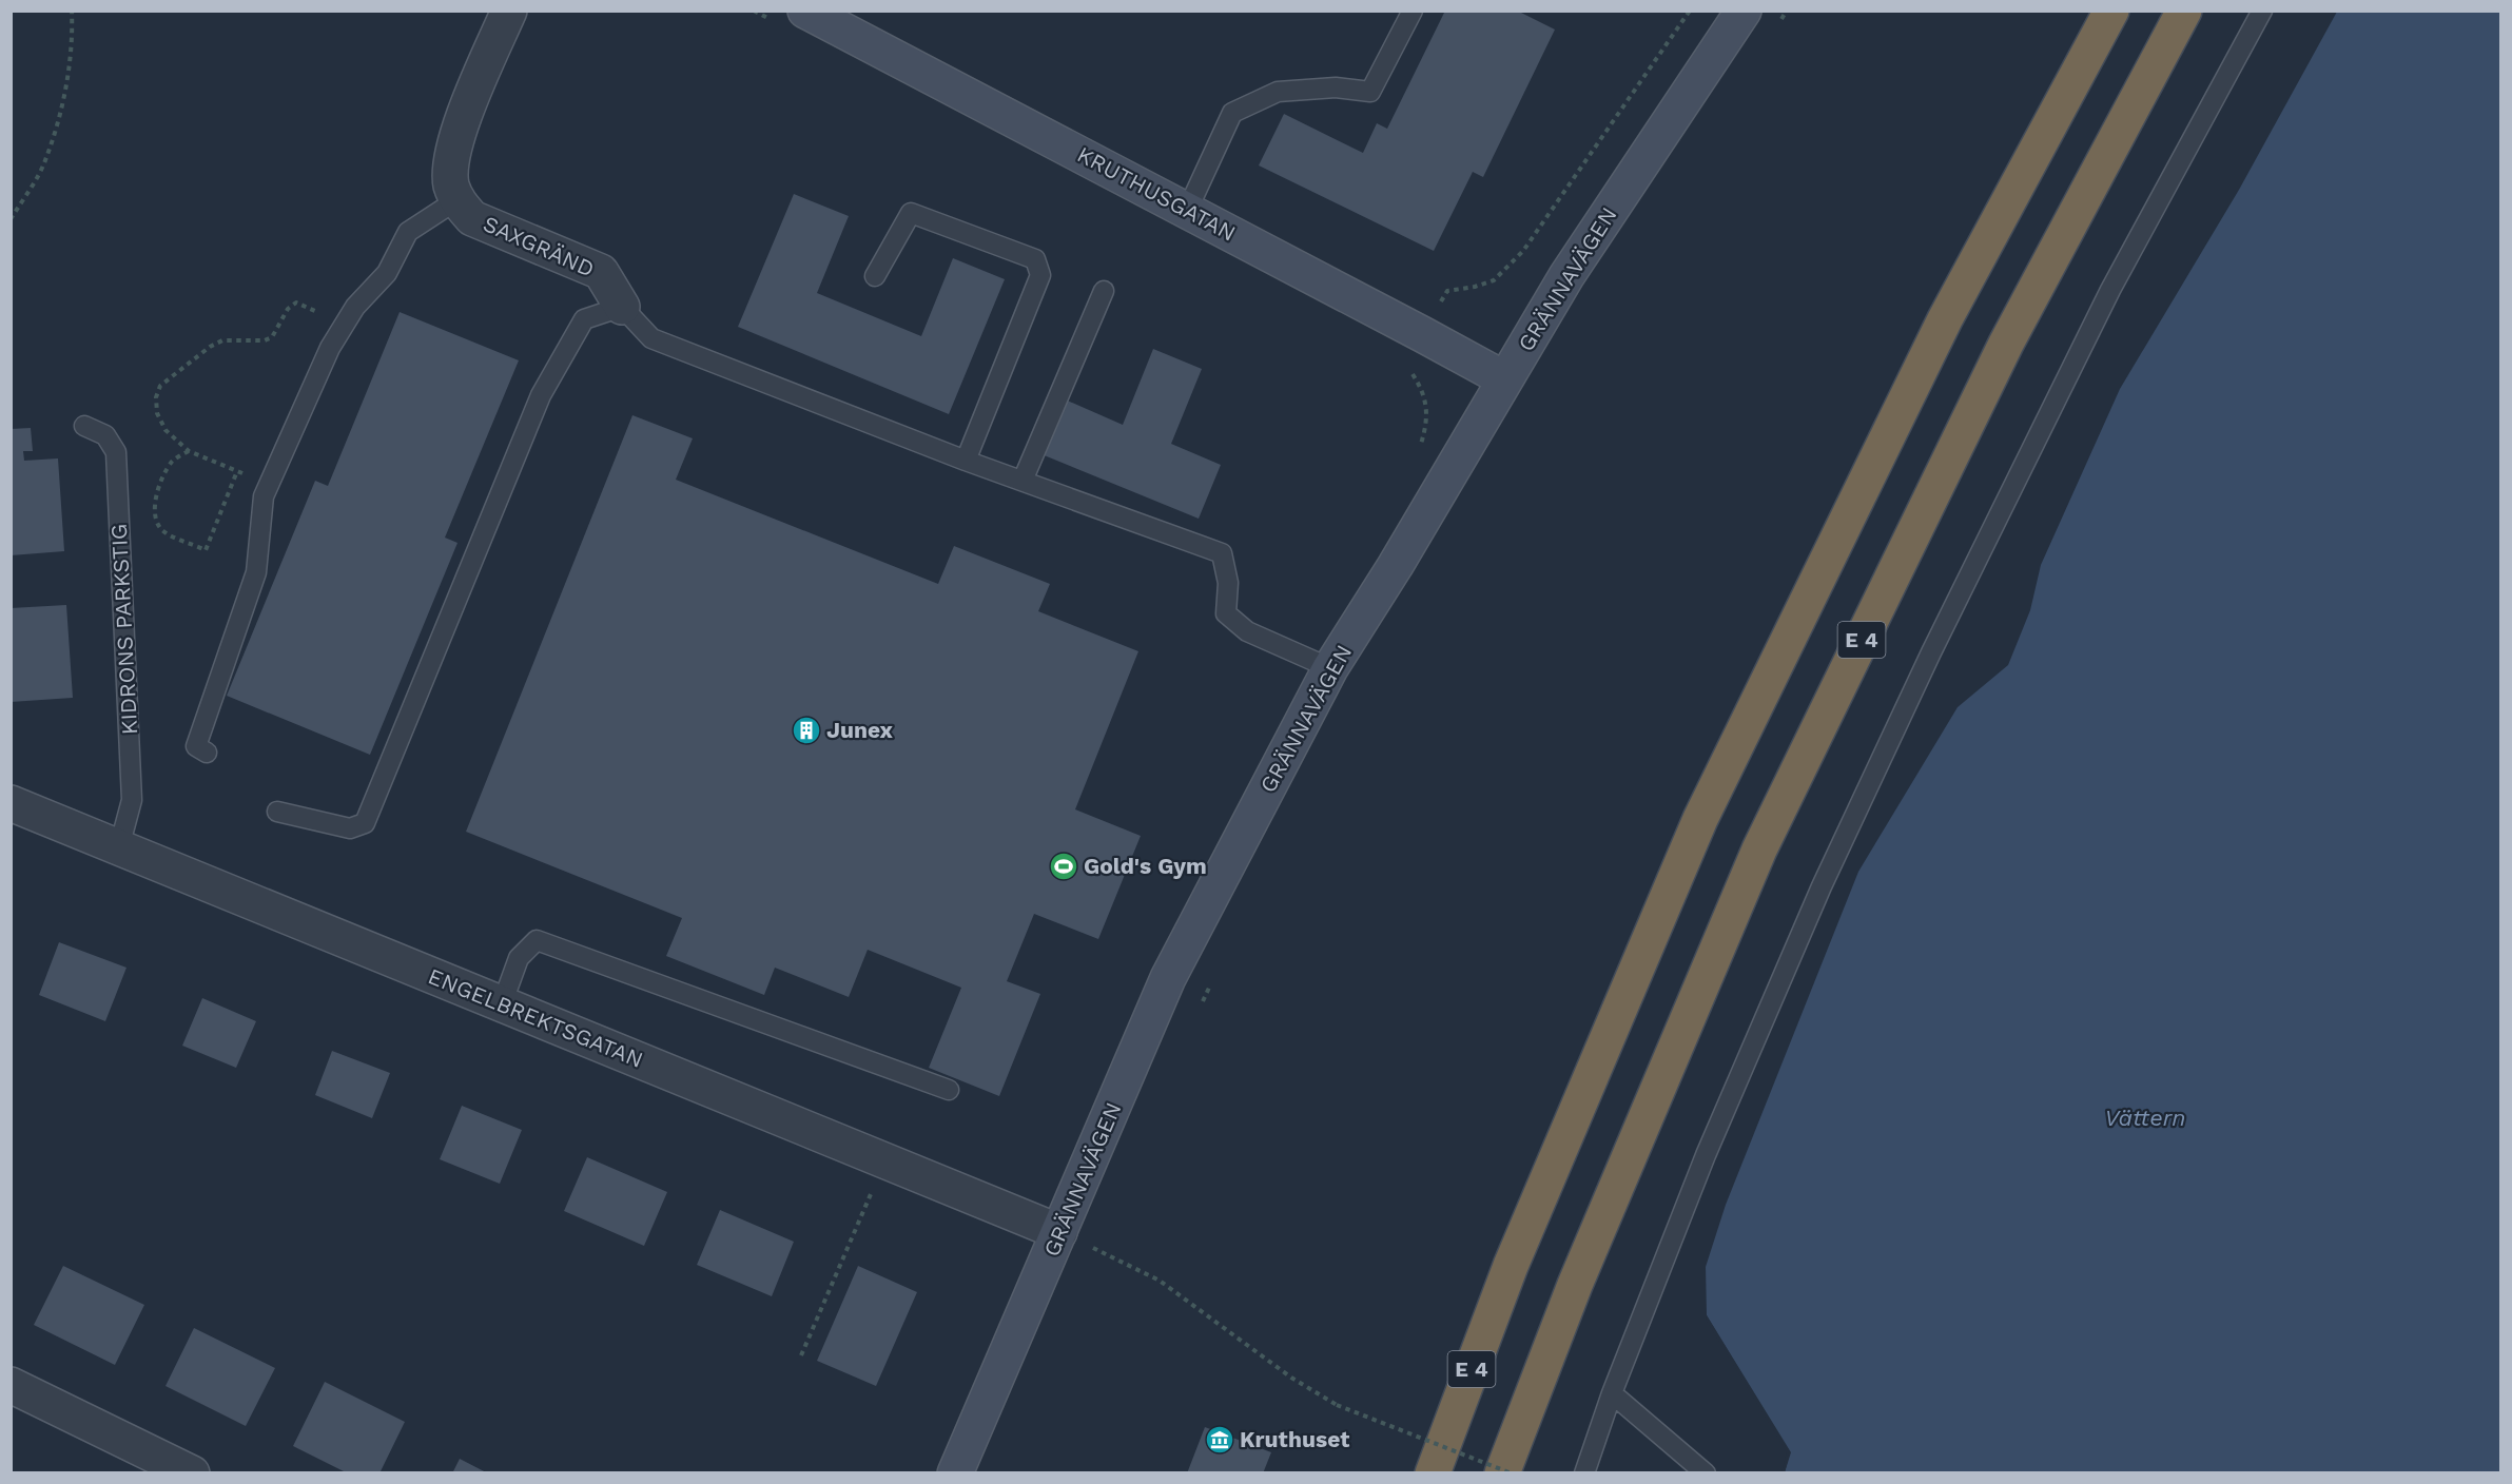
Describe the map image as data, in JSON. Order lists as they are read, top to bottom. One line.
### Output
{"streets":{"highway":["E 4"],"main road":["KRUTHUSGATAN","GRÄNNAVÄGEN"],"street":["SAXGRÄND","ENGELBREKTSGATAN"],"lane":["KIDRONS PARKSTIG"]},"crossings":[["KRUTHUSGATAN","GRÄNNAVÄGEN"],["GRÄNNAVÄGEN","ENGELBREKTSGATAN"],["KIDRONS PARKSTIG","ENGELBREKTSGATAN"]],"water":["Vättern"],"places":{"building":["Junex"],"sports":["Gold's Gym"],"museum":["Kruthuset"]}}
